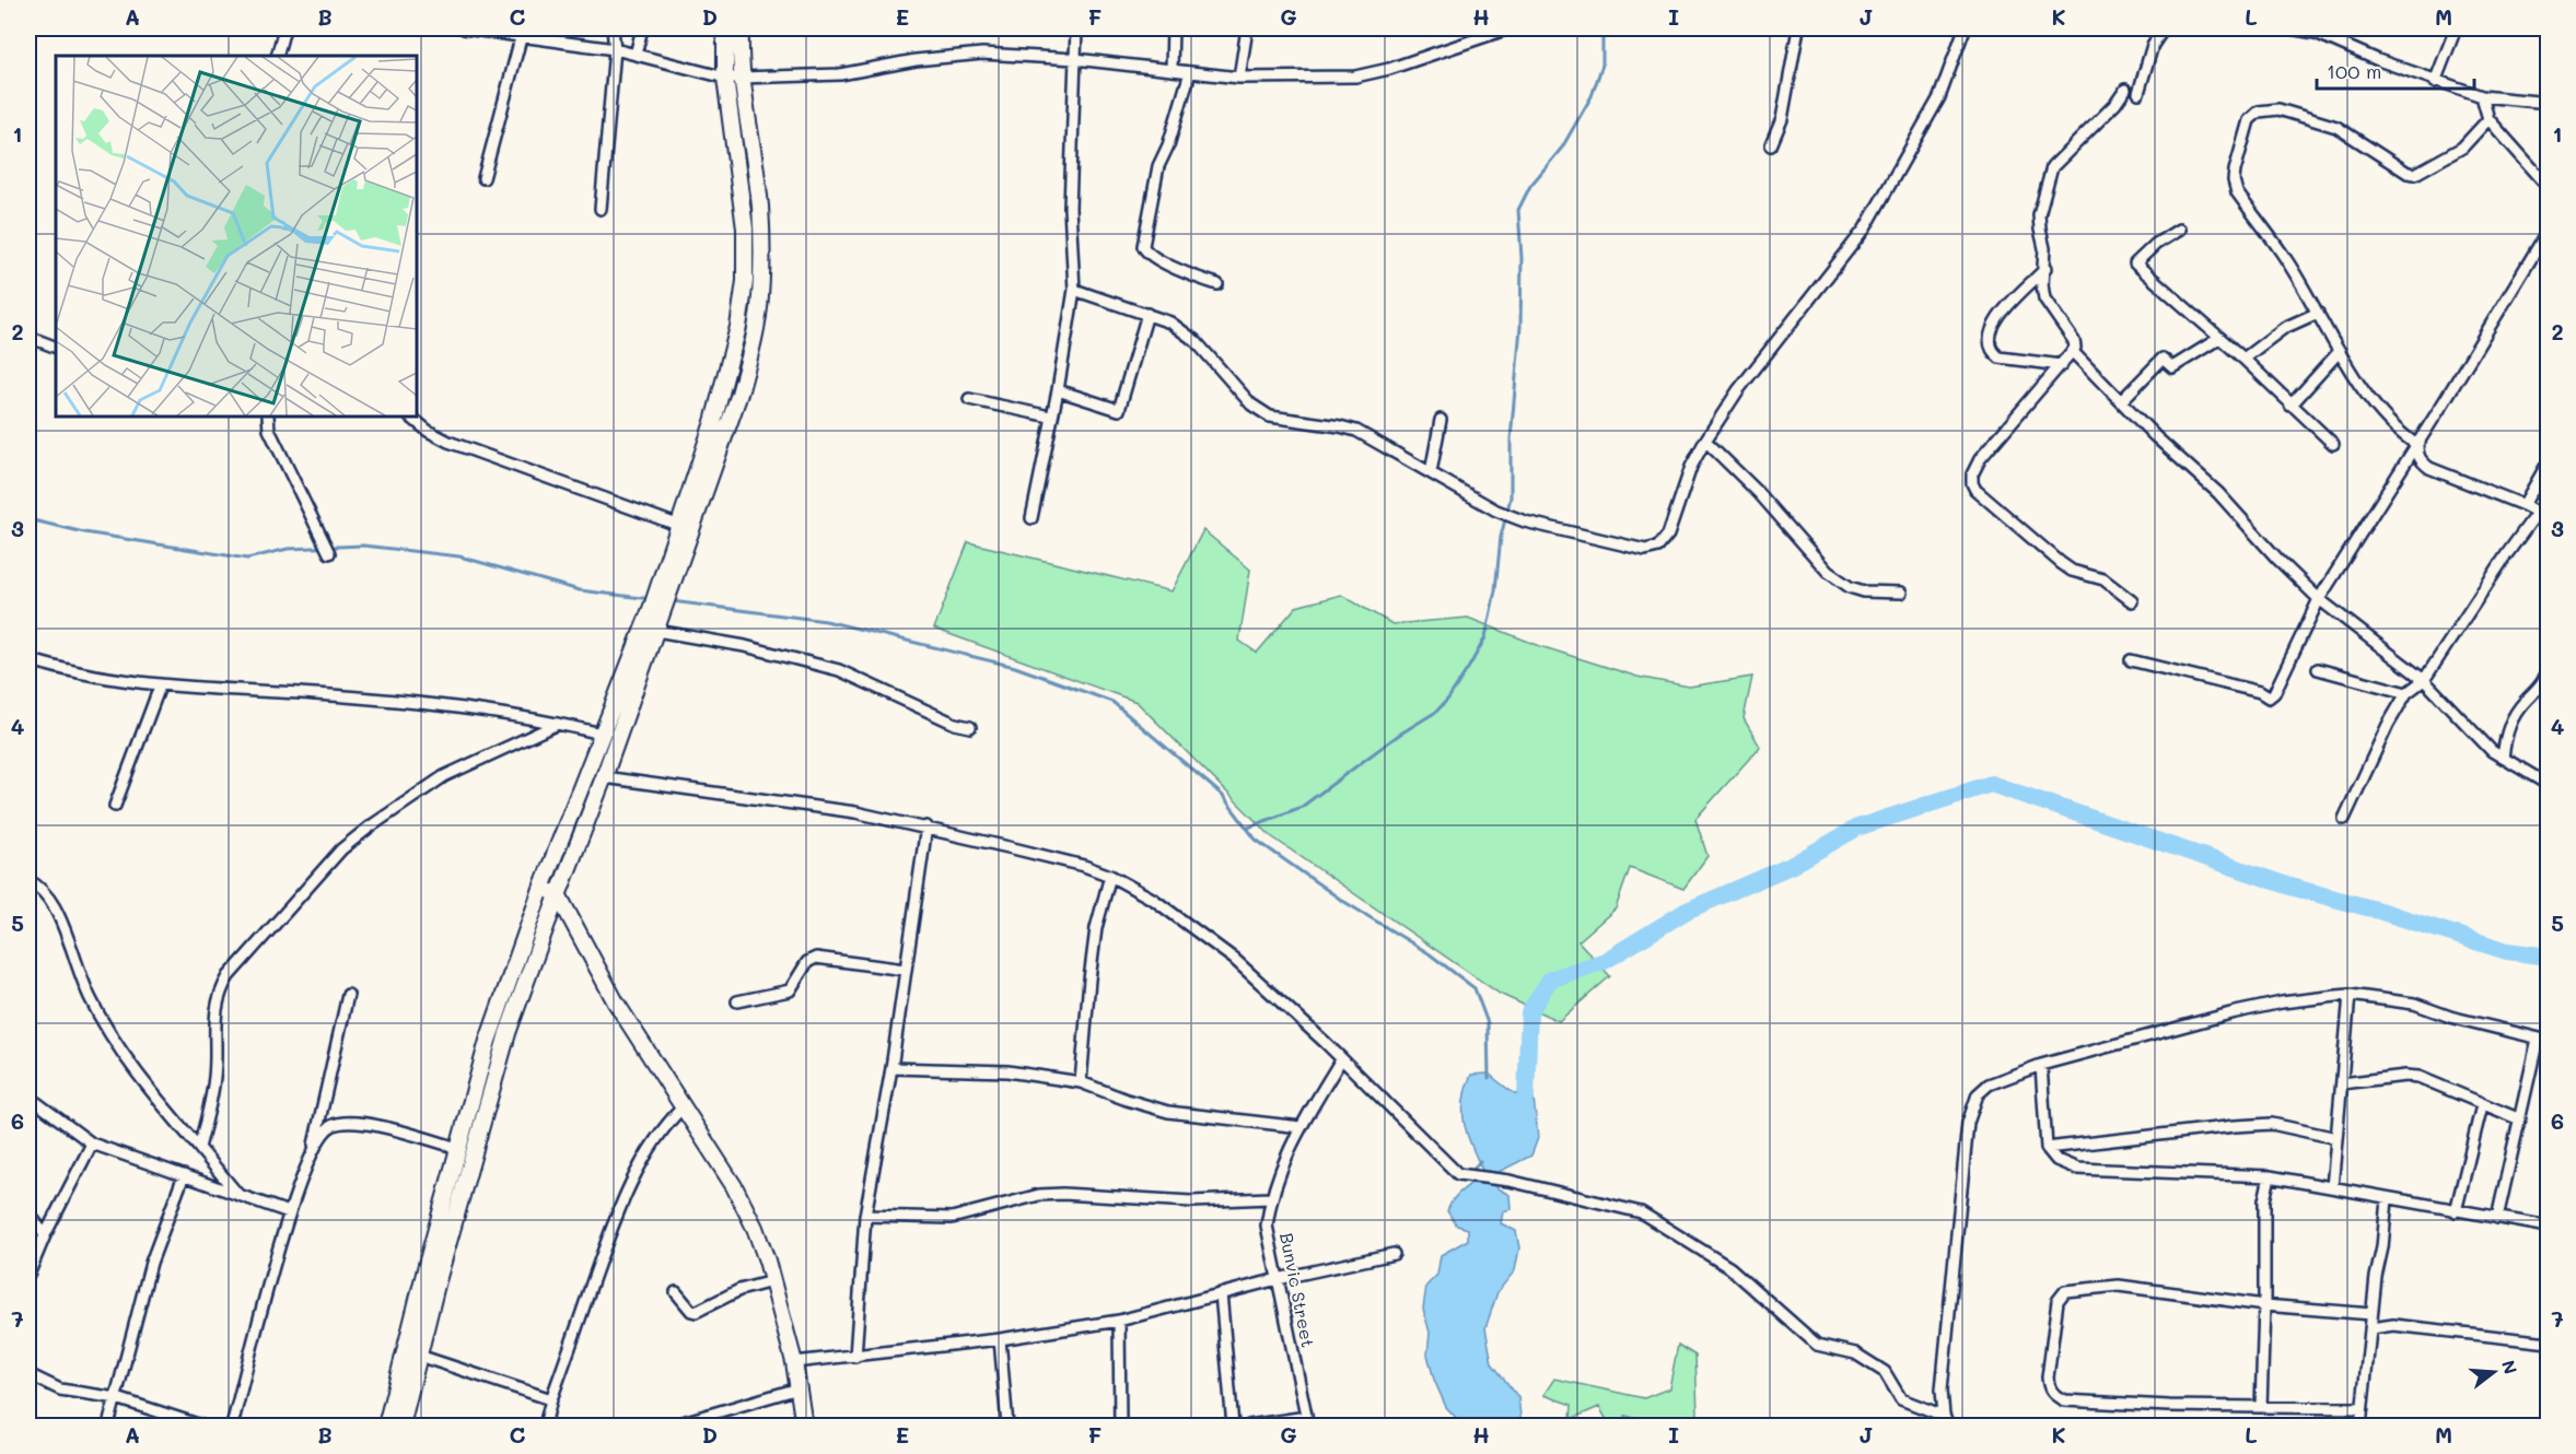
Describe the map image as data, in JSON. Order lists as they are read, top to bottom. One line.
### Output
{"streets":{"street":["Bunvic Street"]},"scale_bar":"100 m","north":"right","grid":{"columns":["A","B","C","D","E","F","G","H","I","J","K","L","M"],"rows":["1","2","3","4","5","6","7"]}}
